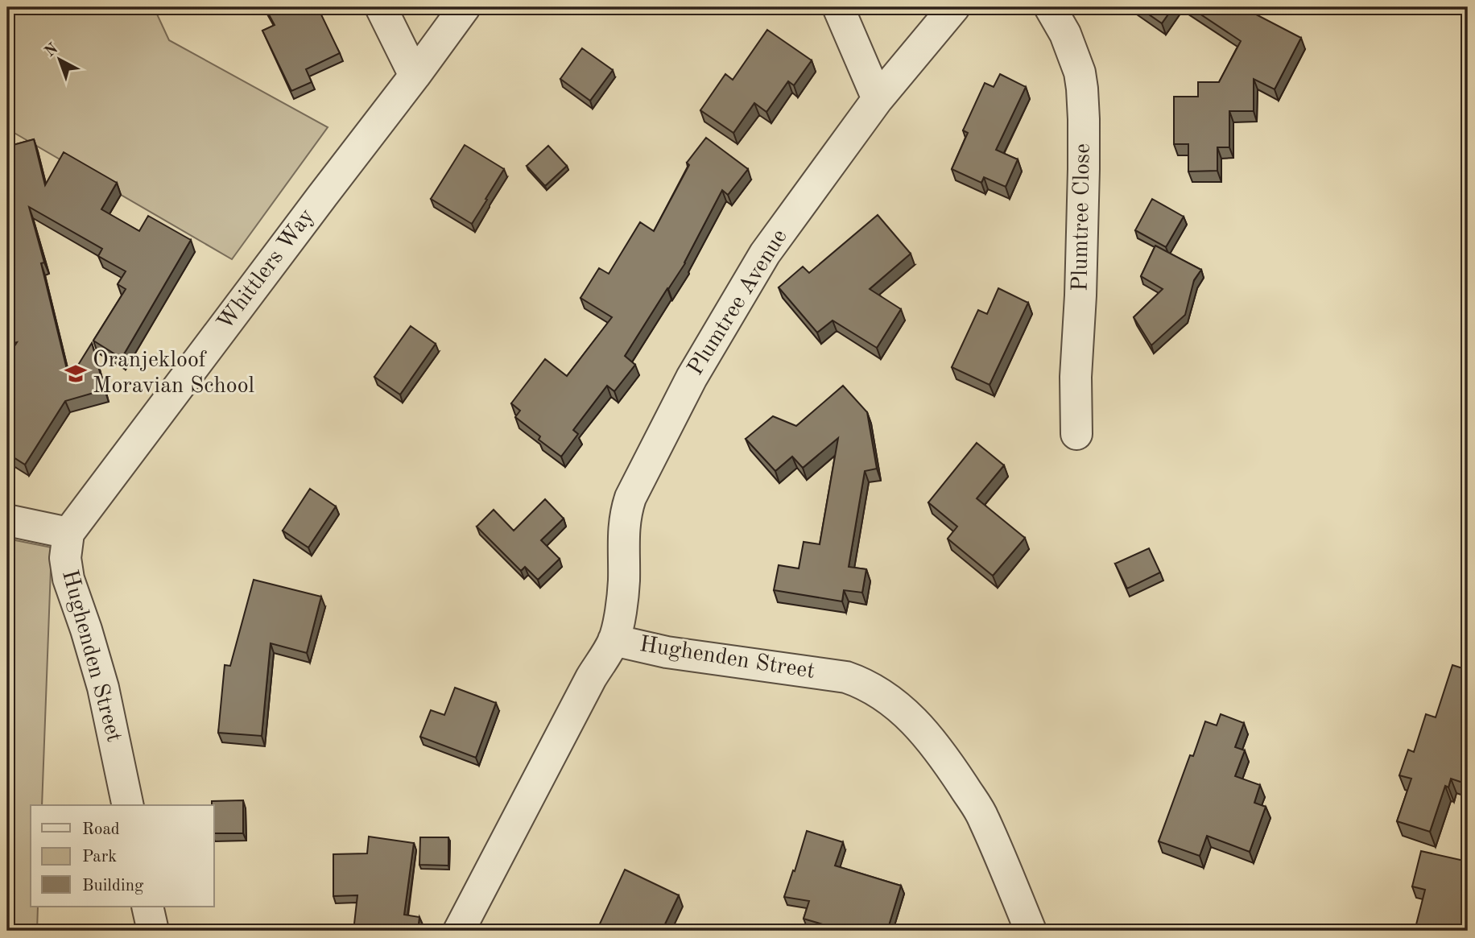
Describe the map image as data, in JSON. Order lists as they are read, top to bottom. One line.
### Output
{"streets":{"street":["Plumtree Close","Whittlers Way","Plumtree Avenue","Hughenden Street"]},"crossings":[["Whittlers Way","Hughenden Street"],["Plumtree Avenue","Hughenden Street"]],"places":{"school or university":["Oranjekloof Moravian School"]},"legend":["Road","Park","Building"],"north":"top left"}
